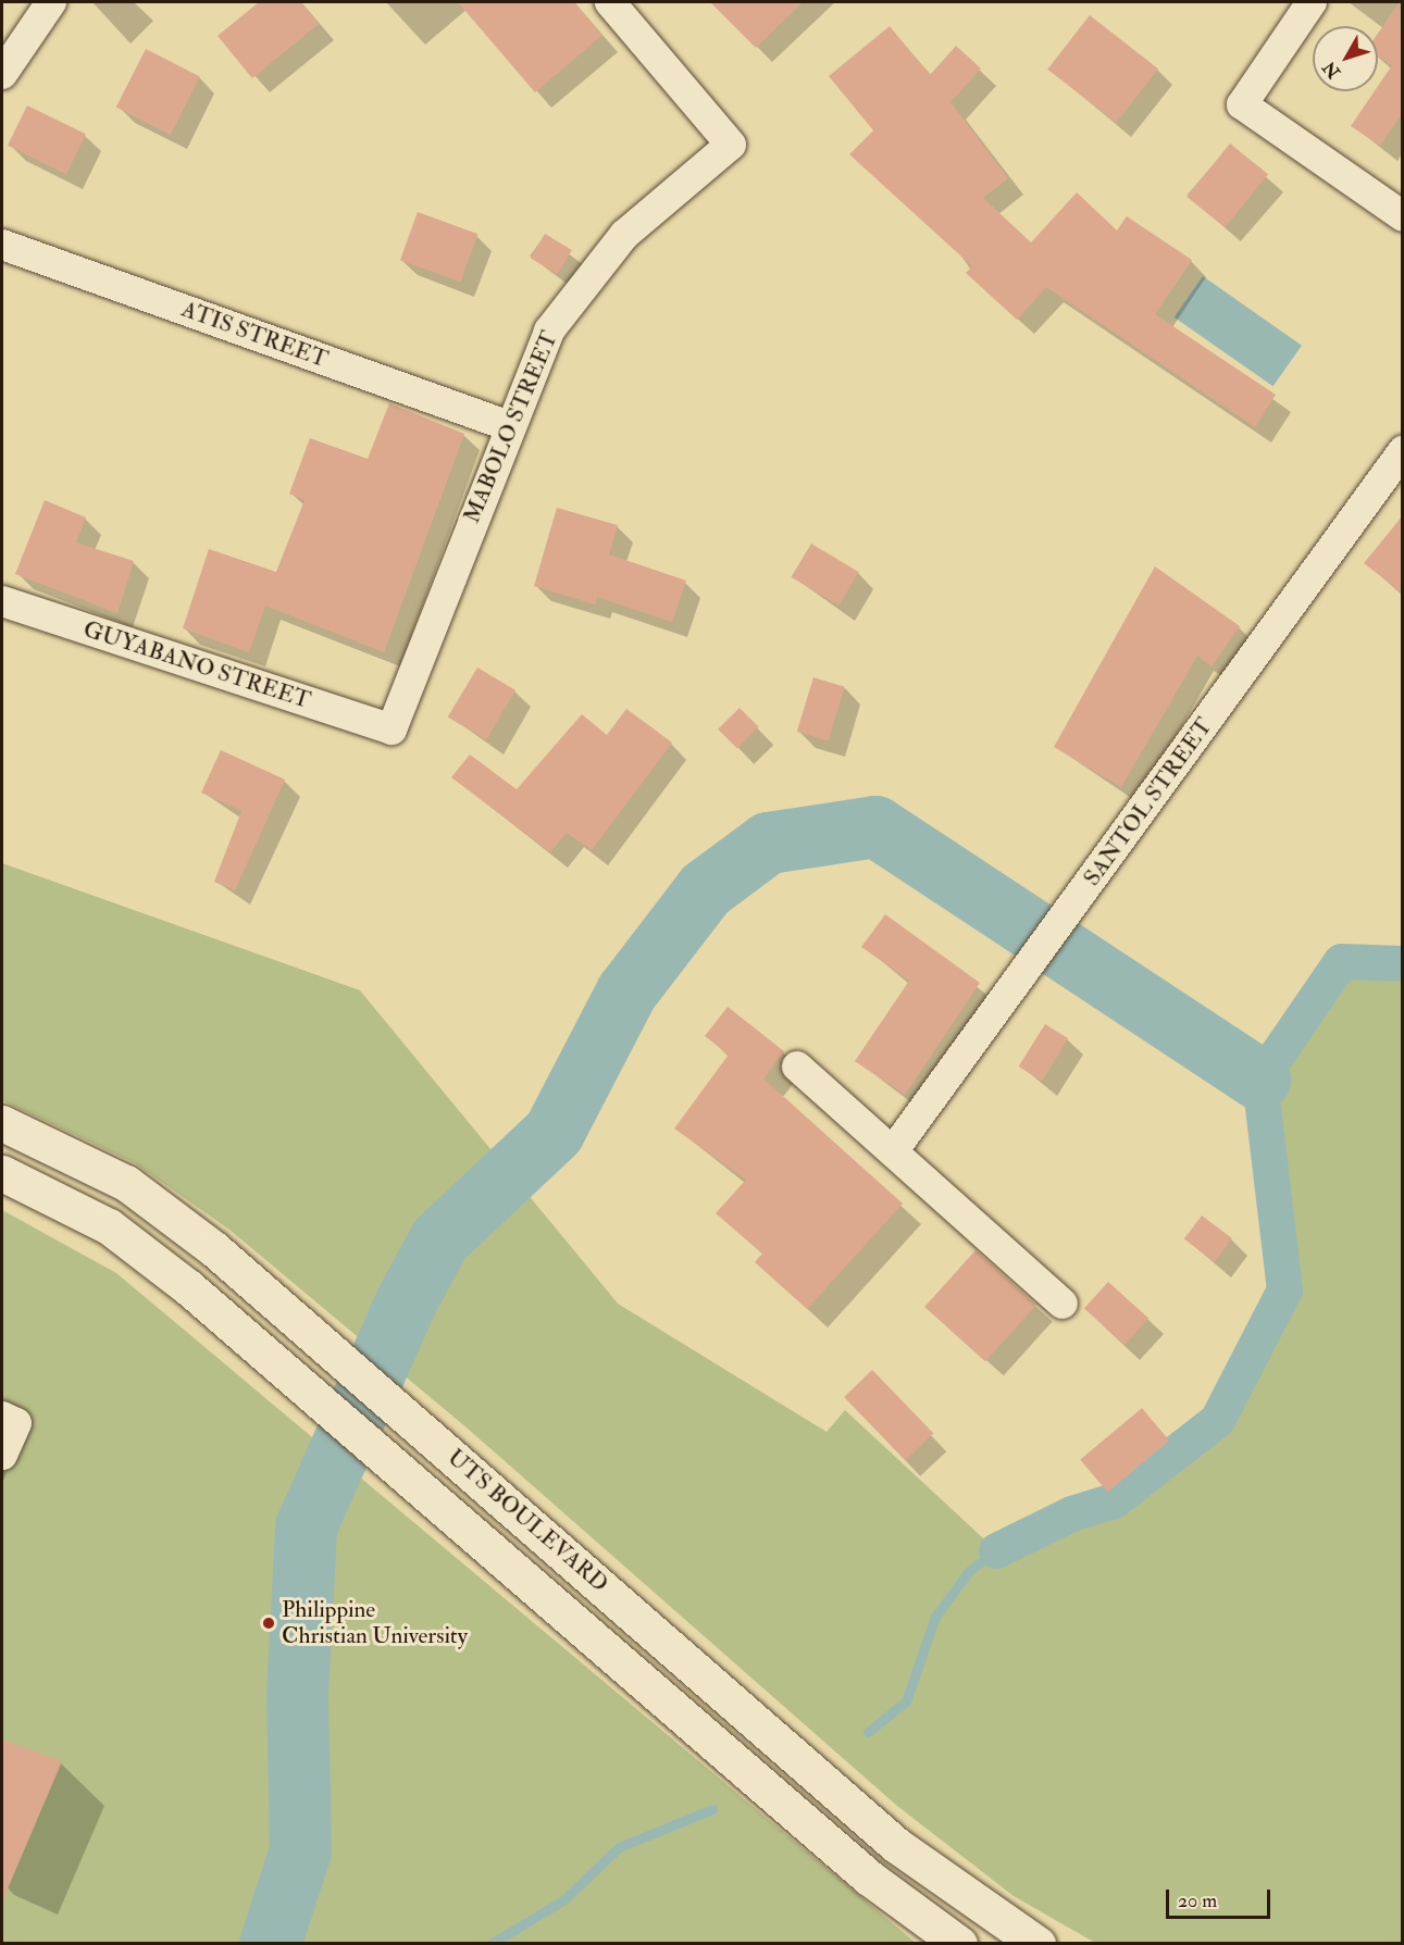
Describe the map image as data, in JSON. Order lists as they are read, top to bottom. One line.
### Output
{"streets":{"main road":["UTS BOULEVARD"],"street":["ATIS STREET","MABOLO STREET","GUYABANO STREET","SANTOL STREET"]},"crossings":[["ATIS STREET","MABOLO STREET"],["MABOLO STREET","GUYABANO STREET"]],"places":["Philippine Christian University"],"scale_bar":"20 m","north":"bottom left"}
